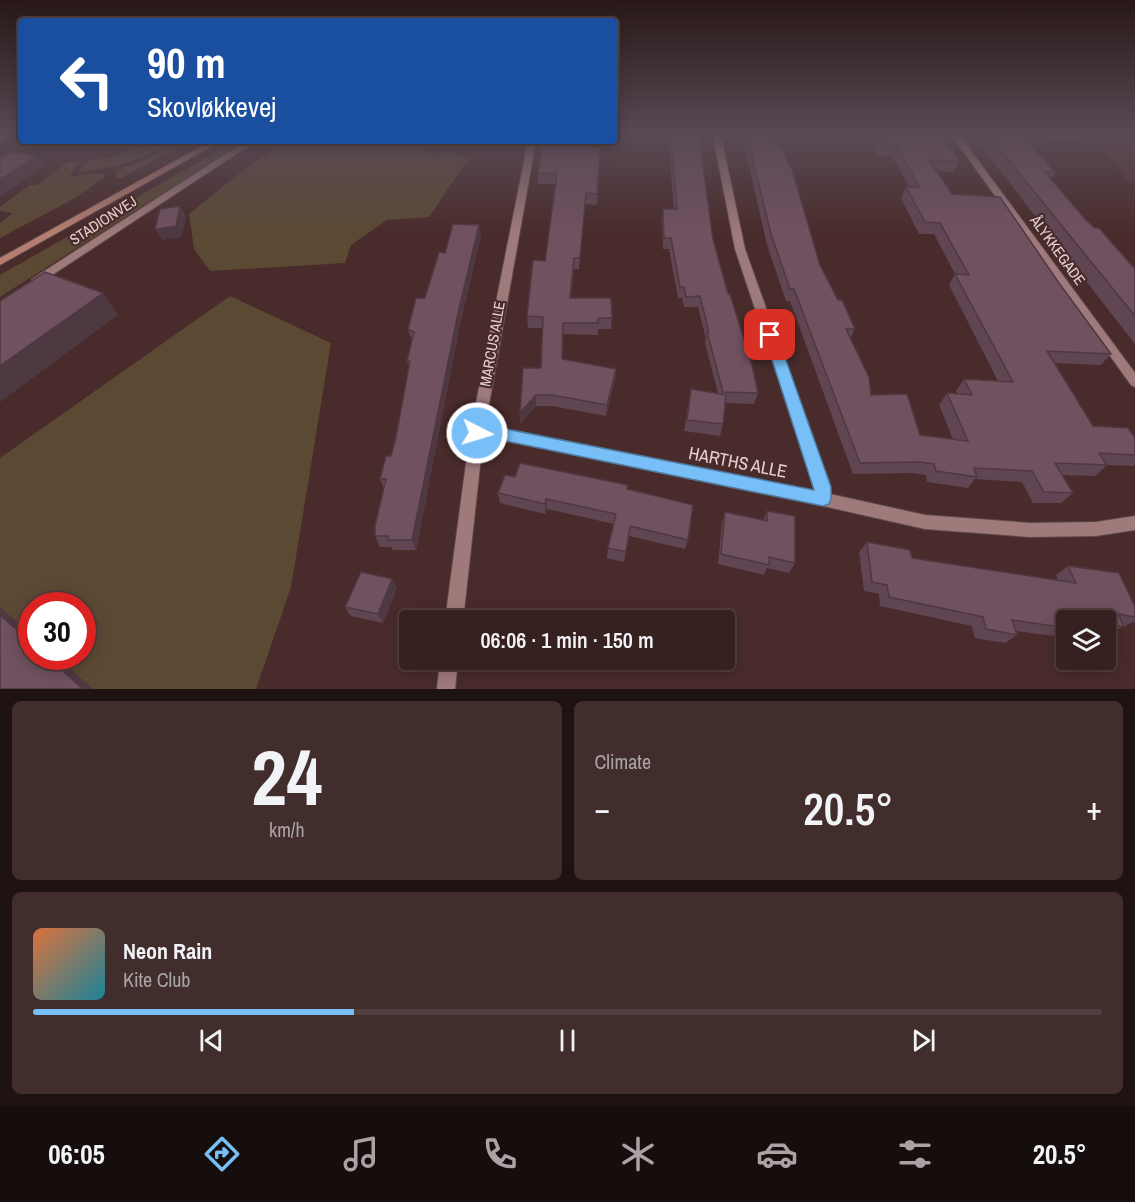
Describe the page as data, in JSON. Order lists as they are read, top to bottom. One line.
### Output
{"streets":{"street":["STADIONVEJ","ÅLYKKEGADE","MARCUS ALLE","HARTHS ALLE"]},"crossings":[["MARCUS ALLE","HARTHS ALLE"]],"page":{"turn":["90 m","Skovløkkevej"],"limit":"30","trip":"06:06 · 1 min · 150 m","tile":[["24","km/h"],"Climate"],"heat":["−","20.5°","+"],"song":["Neon Rain","Kite Club"],"tabs":["06:05","20.5°"]}}
